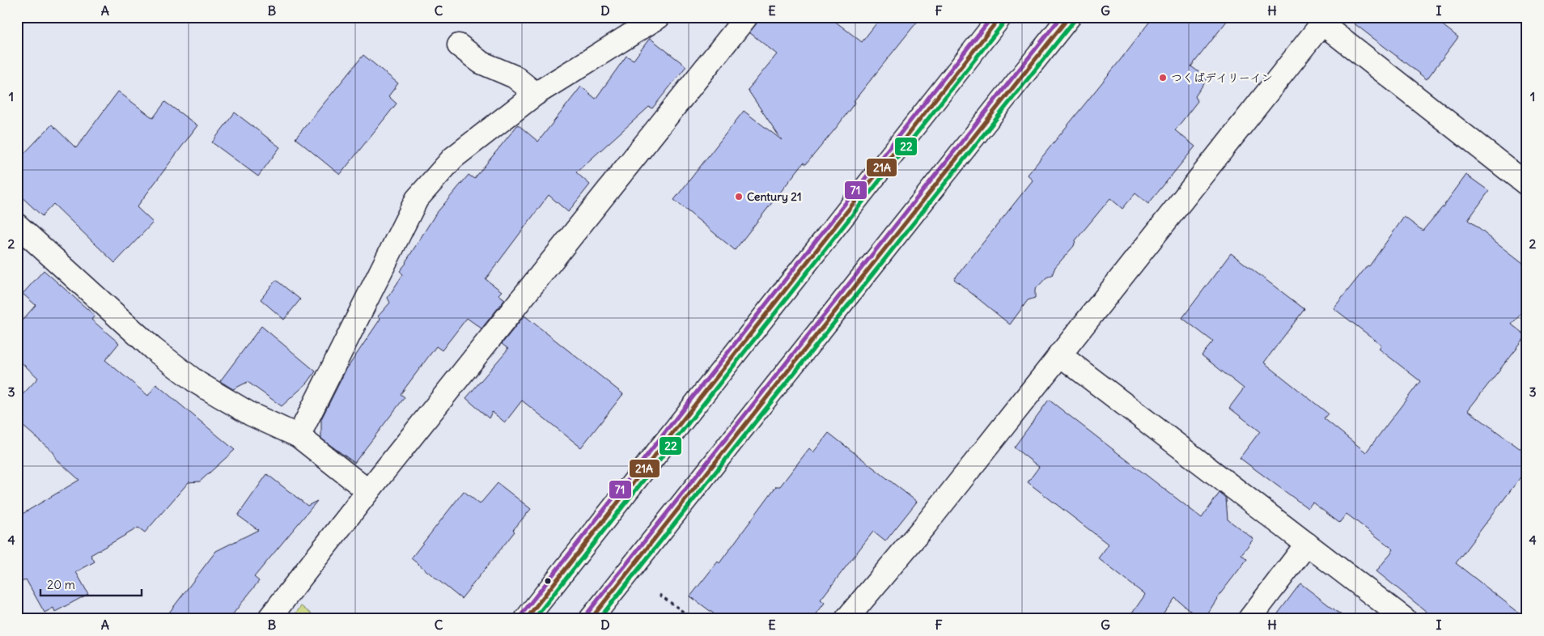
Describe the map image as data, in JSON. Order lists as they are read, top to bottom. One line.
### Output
{"places":["つくばデイリーイン","Century 21"],"lines":["transit line 21A","transit line 71","transit line 22"],"scale_bar":"20 m","grid":{"columns":["A","B","C","D","E","F","G","H","I"],"rows":["1","2","3","4"]}}
